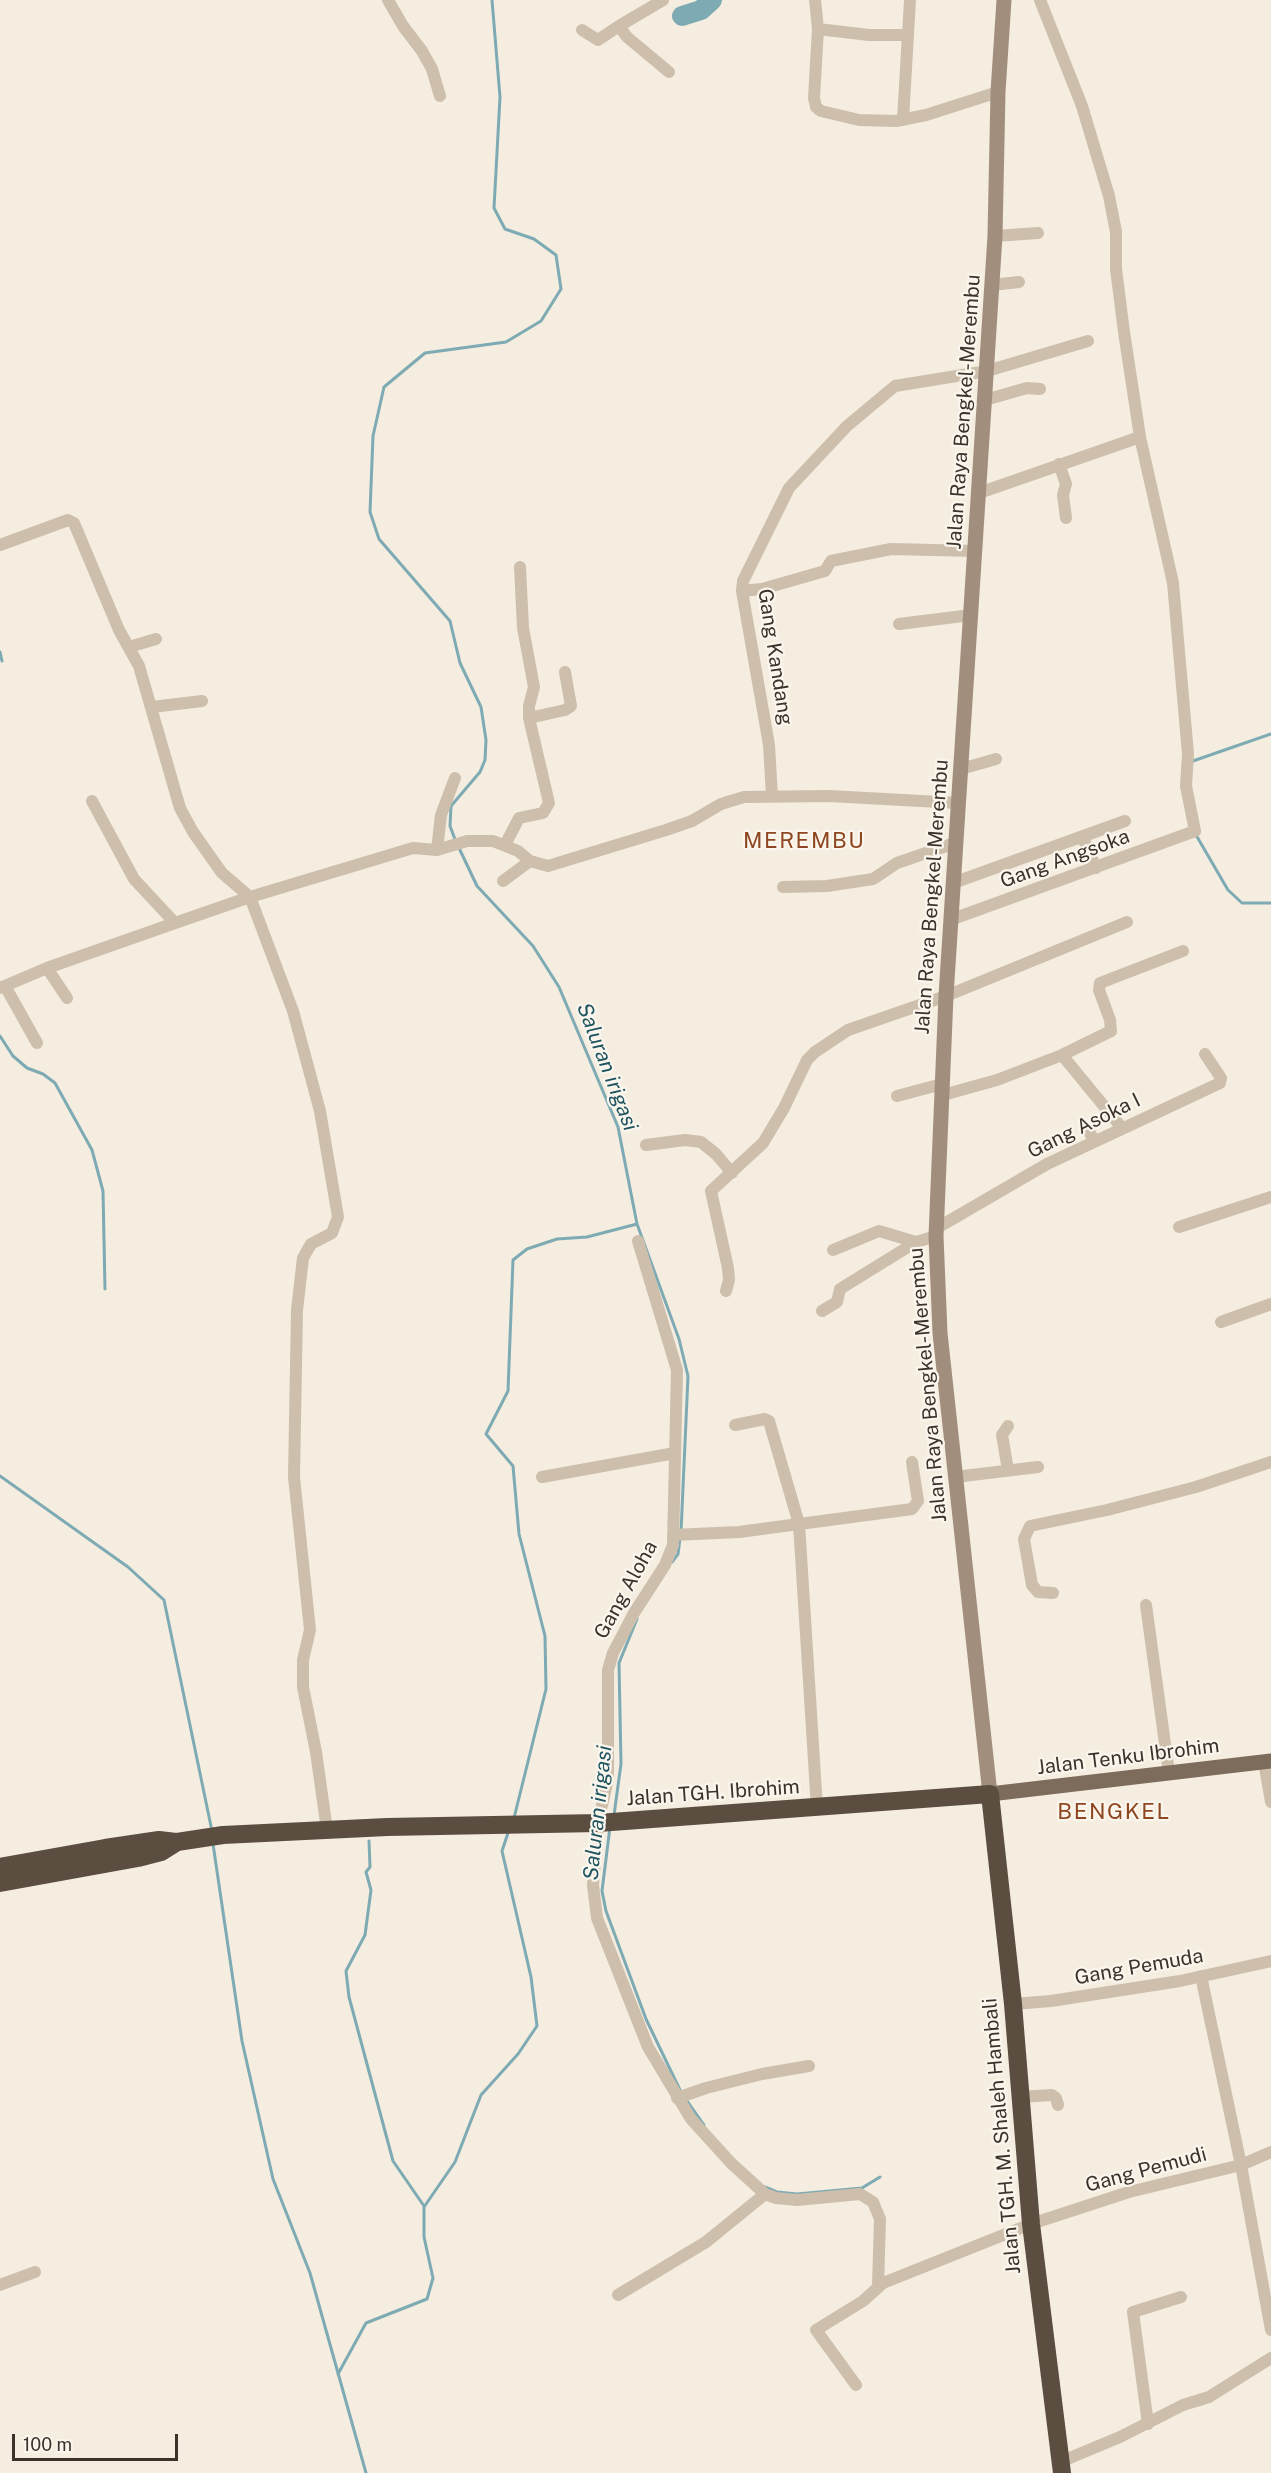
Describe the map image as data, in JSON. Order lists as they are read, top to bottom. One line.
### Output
{"streets":{"highway":["Jalan TGH. Ibrohim","Jalan TGH. M. Shaleh Hambali"],"main road":["Jalan Tenku Ibrohim"],"street":["Jalan Raya Bengkel-Merembu","Gang Kandang","Gang Angsoka","Gang Asoka I","Gang Aloha","Gang Pemuda","Gang Pemudi"]},"crossings":[["Jalan Raya Bengkel-Merembu","Gang Kandang"],["Jalan Raya Bengkel-Merembu","Gang Angsoka"],["Jalan Raya Bengkel-Merembu","Gang Asoka I"],["Jalan Raya Bengkel-Merembu","Jalan Tenku Ibrohim"],["Jalan Raya Bengkel-Merembu","Jalan TGH. Ibrohim"],["Jalan Raya Bengkel-Merembu","Jalan TGH. M. Shaleh Hambali"],["Gang Aloha","Jalan TGH. Ibrohim"],["Jalan Tenku Ibrohim","Jalan TGH. Ibrohim"],["Jalan Tenku Ibrohim","Jalan TGH. M. Shaleh Hambali"],["Jalan TGH. Ibrohim","Jalan TGH. M. Shaleh Hambali"],["Gang Pemuda","Jalan TGH. M. Shaleh Hambali"],["Jalan TGH. M. Shaleh Hambali","Gang Pemudi"]],"districts":["MEREMBU","BENGKEL"],"water":["Saluran irigasi"],"scale_bar":"100 m"}
